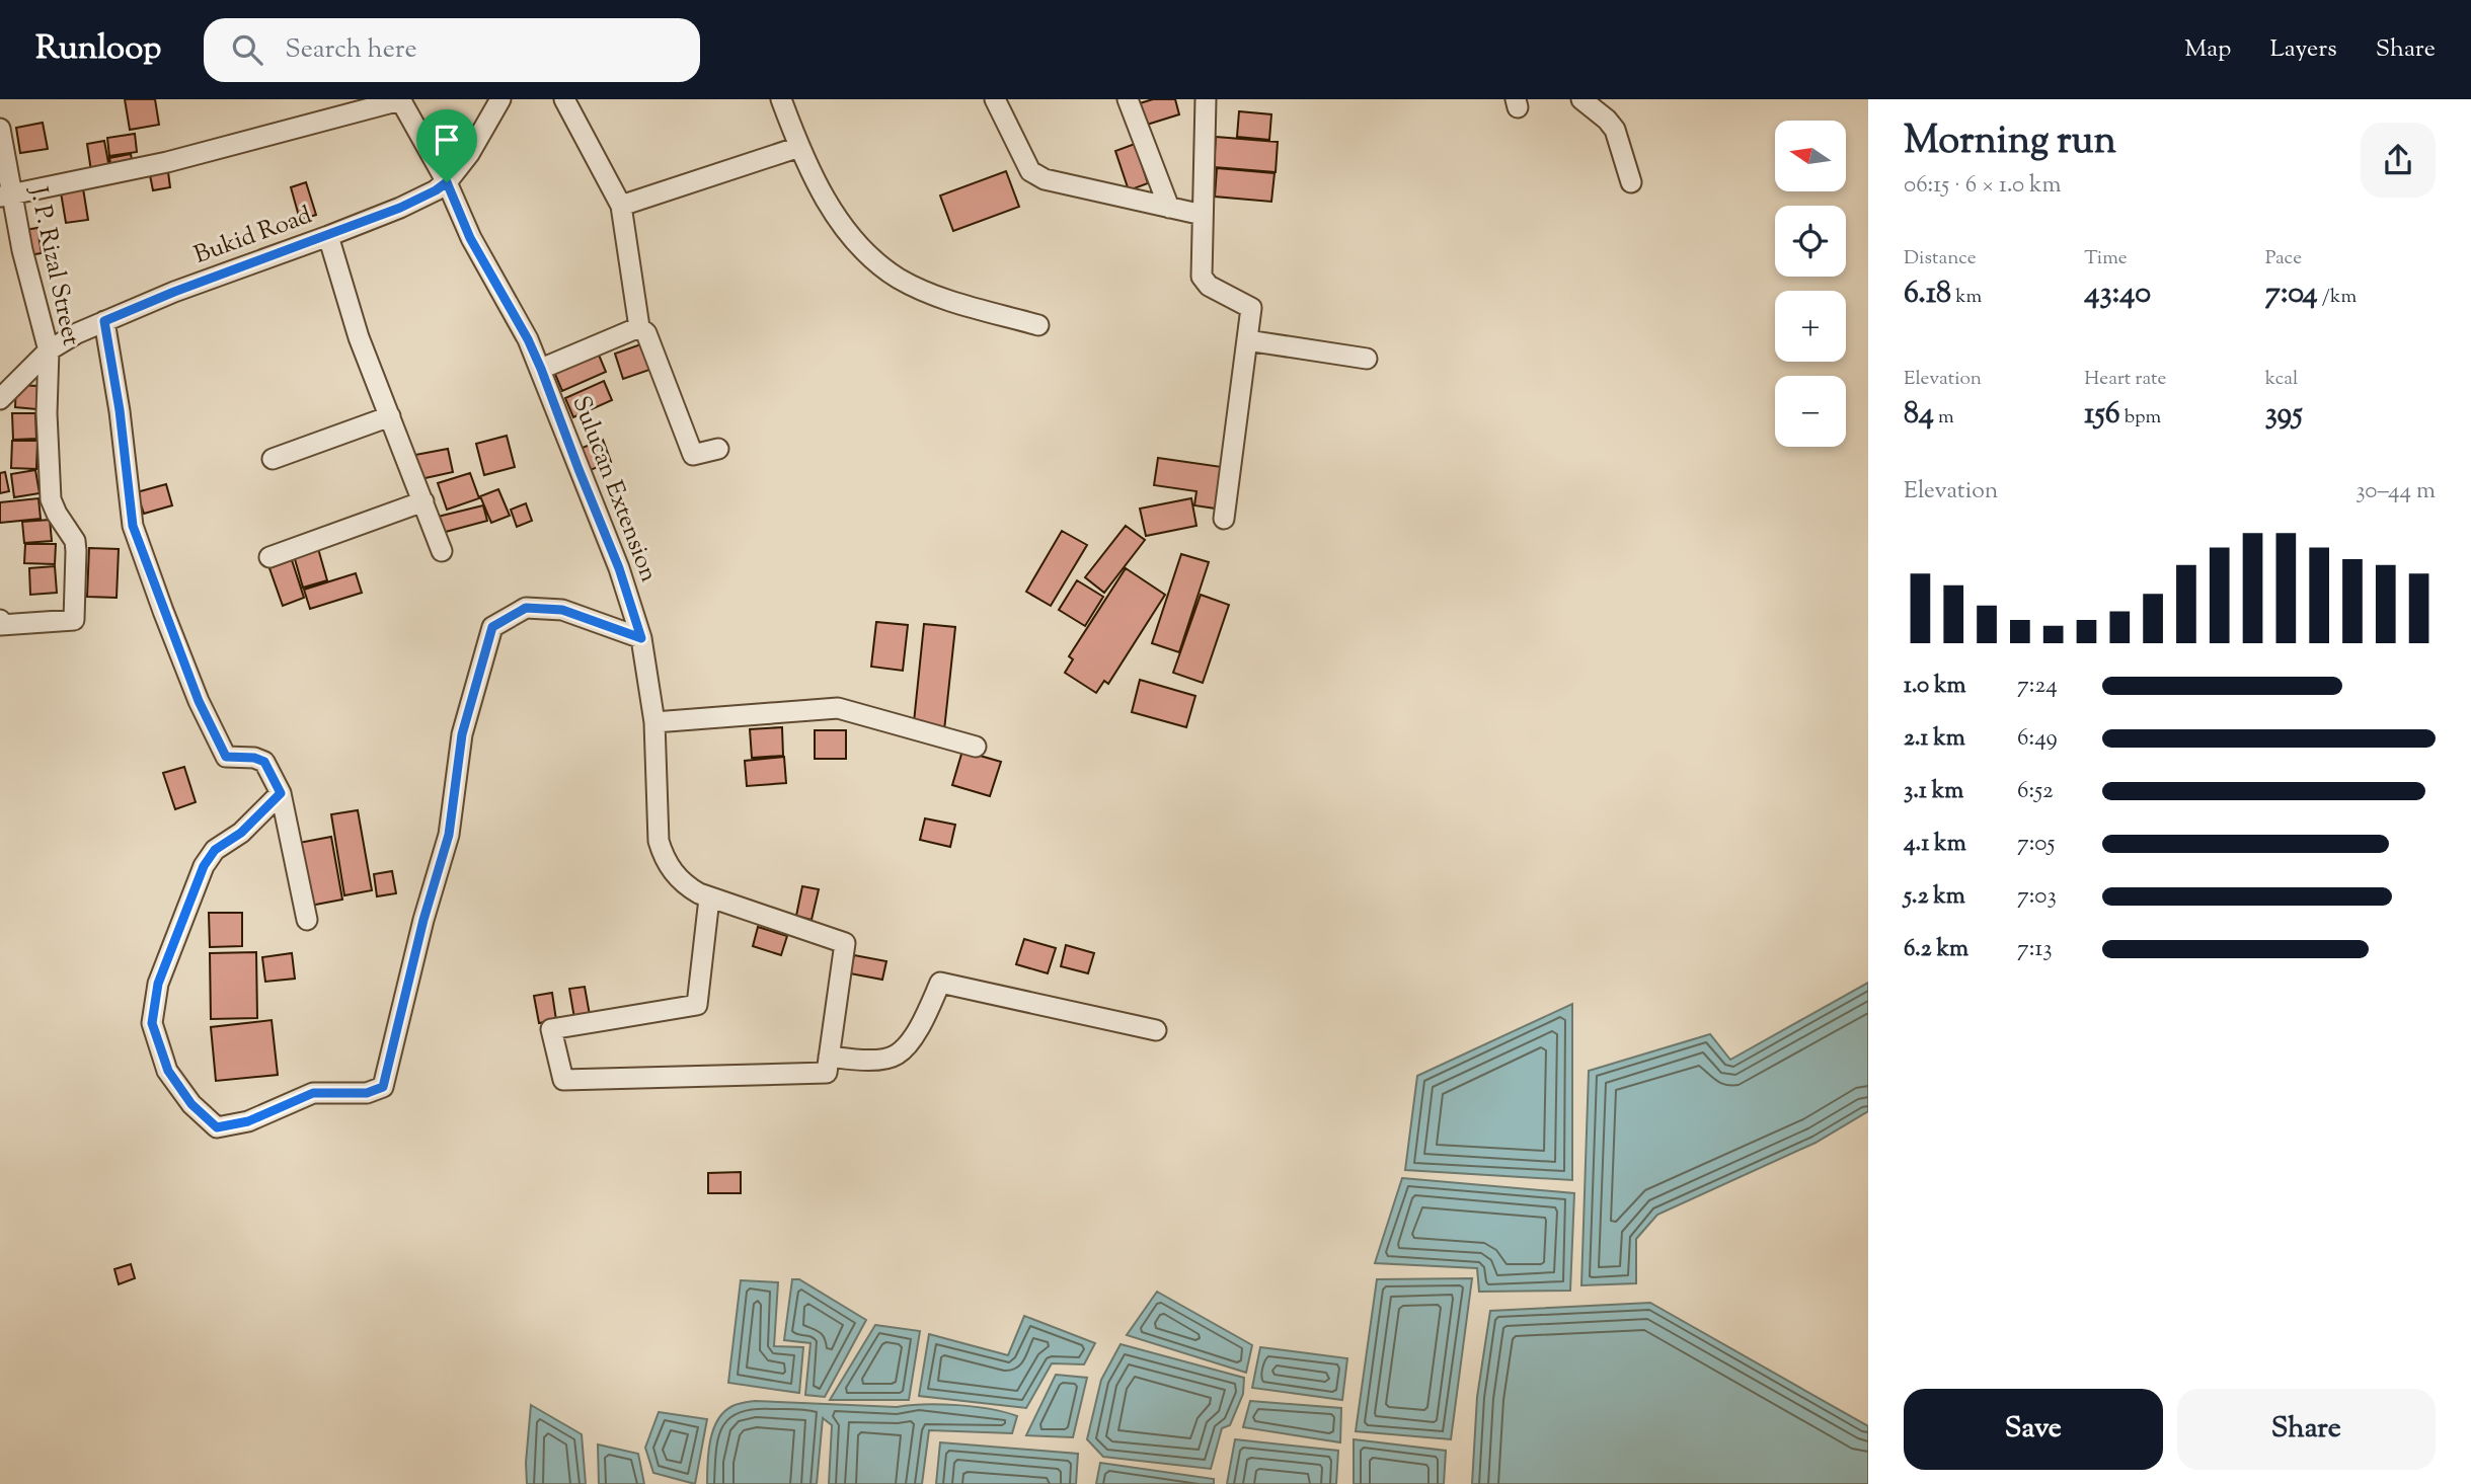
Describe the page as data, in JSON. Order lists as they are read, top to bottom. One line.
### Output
{"streets":{"street":["Bukid Road","J. P. Rizal Street","Sulucan Extension"]},"crossings":[["Bukid Road","J. P. Rizal Street"],["Bukid Road","Sulucan Extension"]],"north":"left","page":{"header":"Runloop","search":"Search here","nav":["Map","Layers","Share"],"heading":["Morning run","06:15 · 6 × 1.0 km"],"map_buttons":["+","−"],"stats":[["Distance","6.18 km"],["Time","43:40"],["Pace","7:04 /km"],["Elevation","84 m"],["Heart rate","156 bpm"],["kcal","395"]],"chart":["Elevation","30–44 m"],"list":[{"name":"1.0 km","note":"7:24"},{"name":"2.1 km","note":"6:49"},{"name":"3.1 km","note":"6:52"},{"name":"4.1 km","note":"7:05"},{"name":"5.2 km","note":"7:03"},{"name":"6.2 km","note":"7:13"}],"buttons":["Save","Share"]}}
